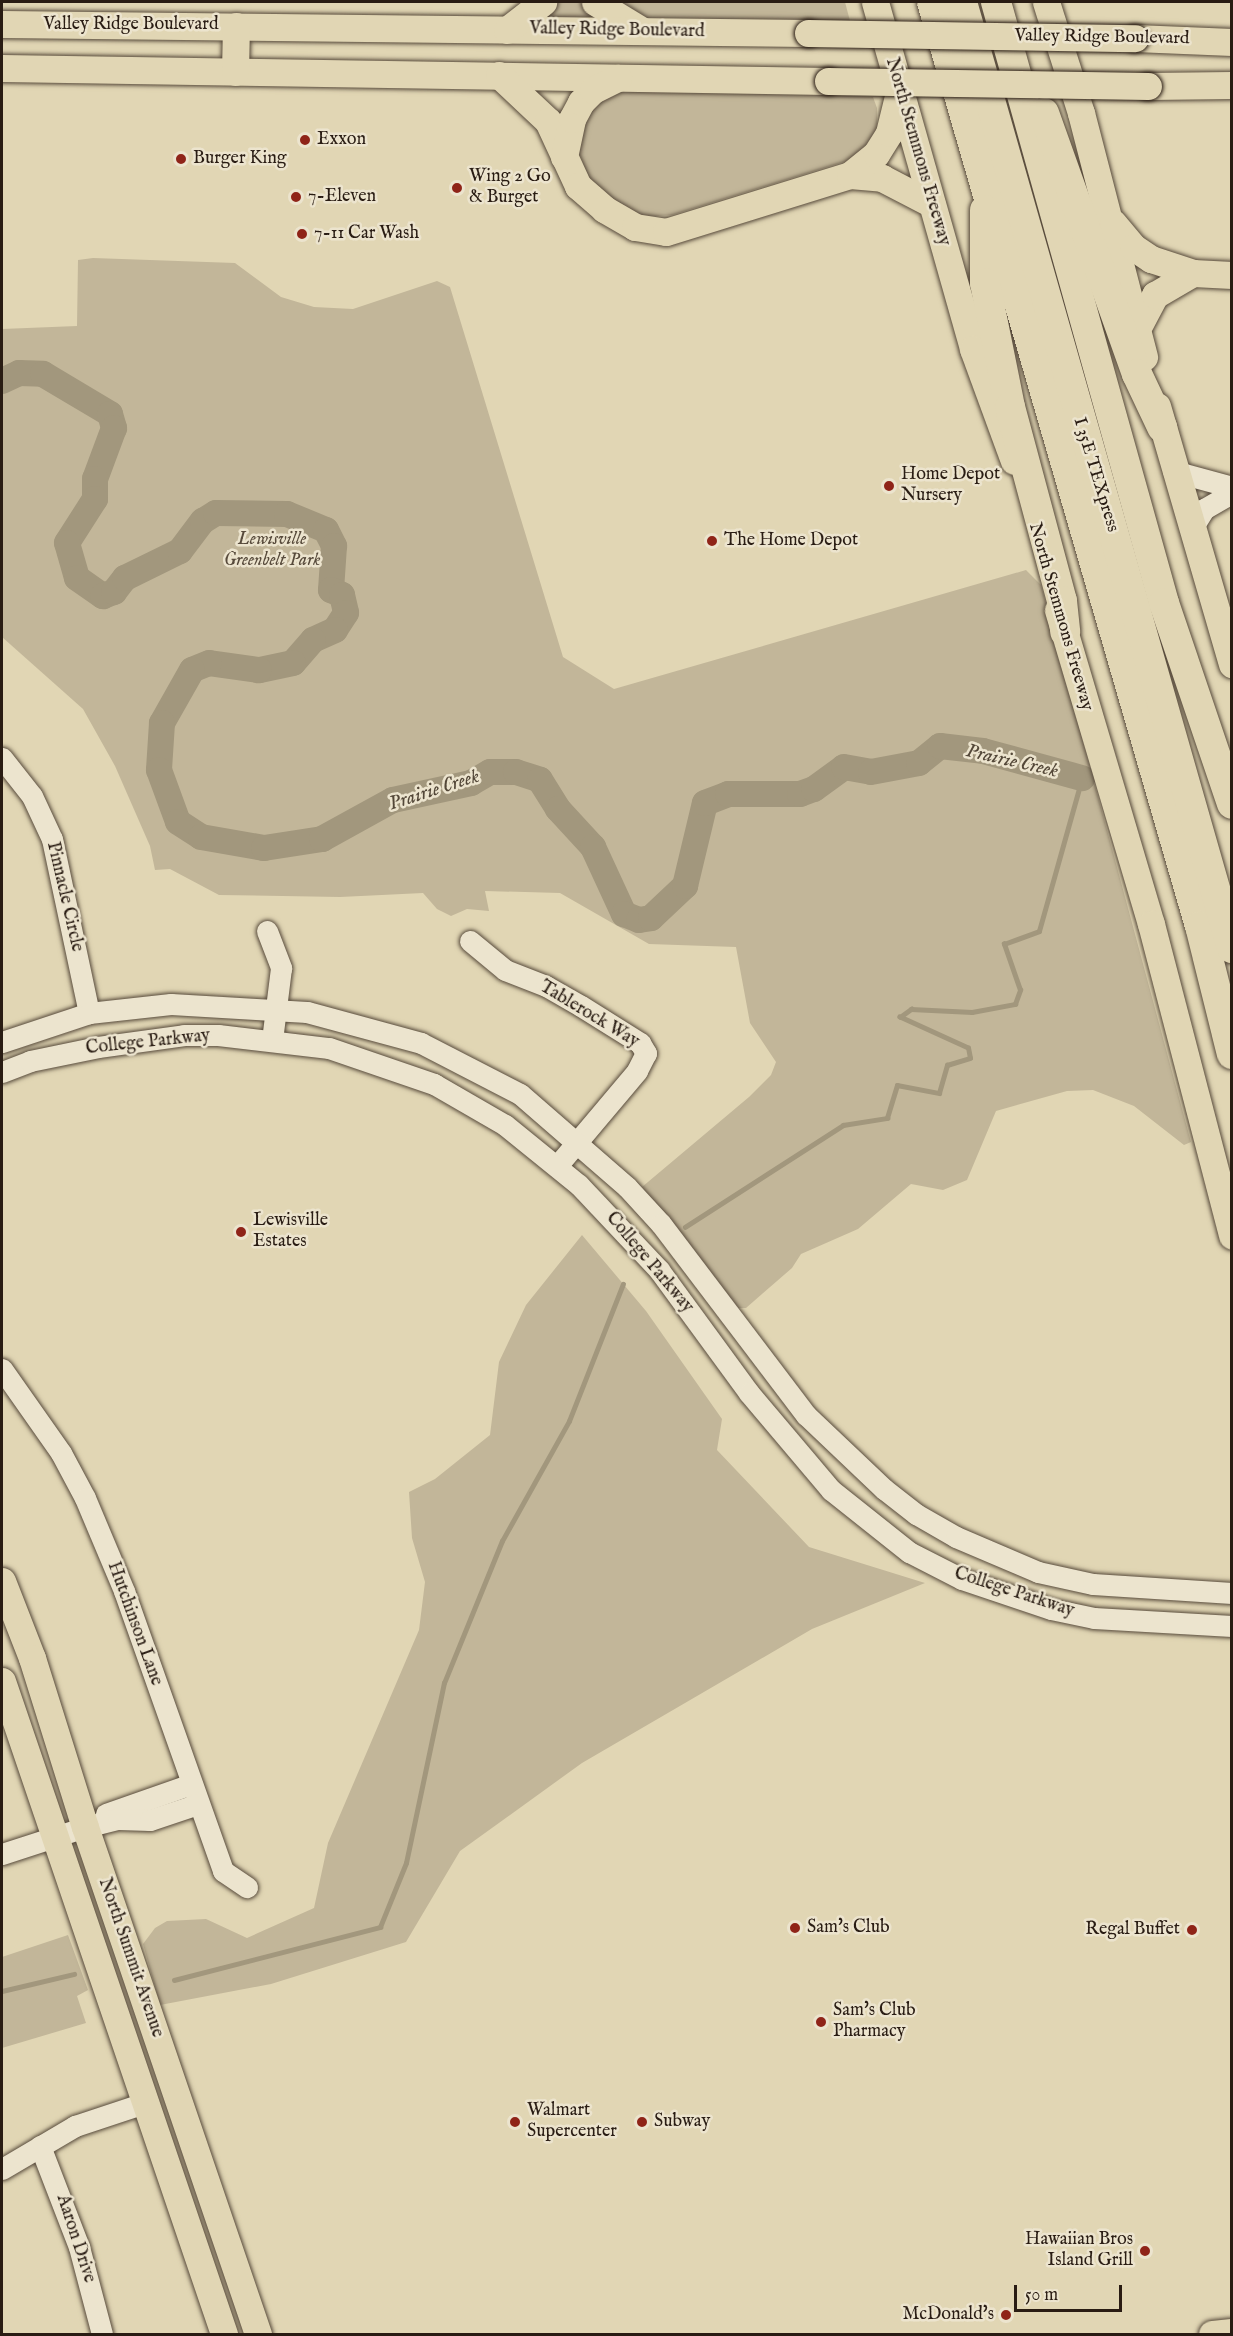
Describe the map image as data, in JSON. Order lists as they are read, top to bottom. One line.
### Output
{"streets":{"highway":["I 35E TEXpress"],"main road":["Valley Ridge Boulevard","North Stemmons Freeway","North Summit Avenue"],"street":["Pinnacle Circle","Tablerock Way","College Parkway","Hutchinson Lane","Aaron Drive"]},"crossings":[["Pinnacle Circle","College Parkway"],["Tablerock Way","College Parkway"]],"water":["Prairie Creek"],"parks":["Lewisville Greenbelt Park"],"places":["Exxon","Burger King","Wing 2 Go & Burget","7-Eleven","7-11 Car Wash","Home Depot Nursery","The Home Depot","Lewisville Estates","Sam's Club","Regal Buffet","Sam's Club Pharmacy","Walmart Supercenter","Subway","Hawaiian Bros Island Grill","McDonald's"],"scale_bar":"50 m"}
